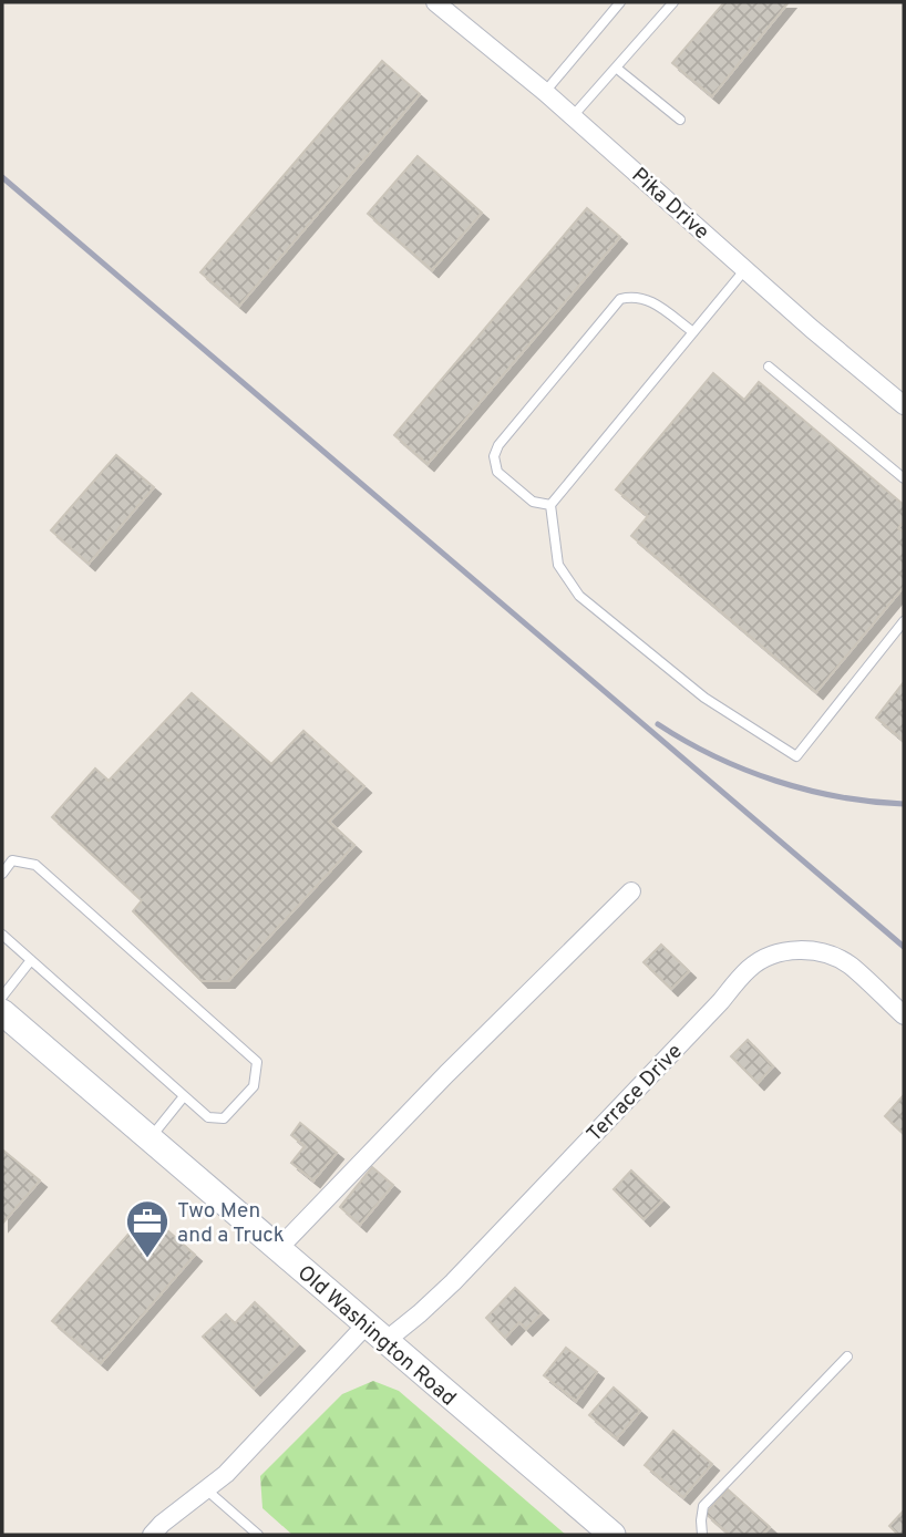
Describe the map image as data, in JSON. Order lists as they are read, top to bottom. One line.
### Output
{"streets":{"main road":["Old Washington Road"],"street":["Pika Drive","Terrace Drive"]},"crossings":[["Terrace Drive","Old Washington Road"]],"places":{"office":["Two Men and a Truck"]}}
